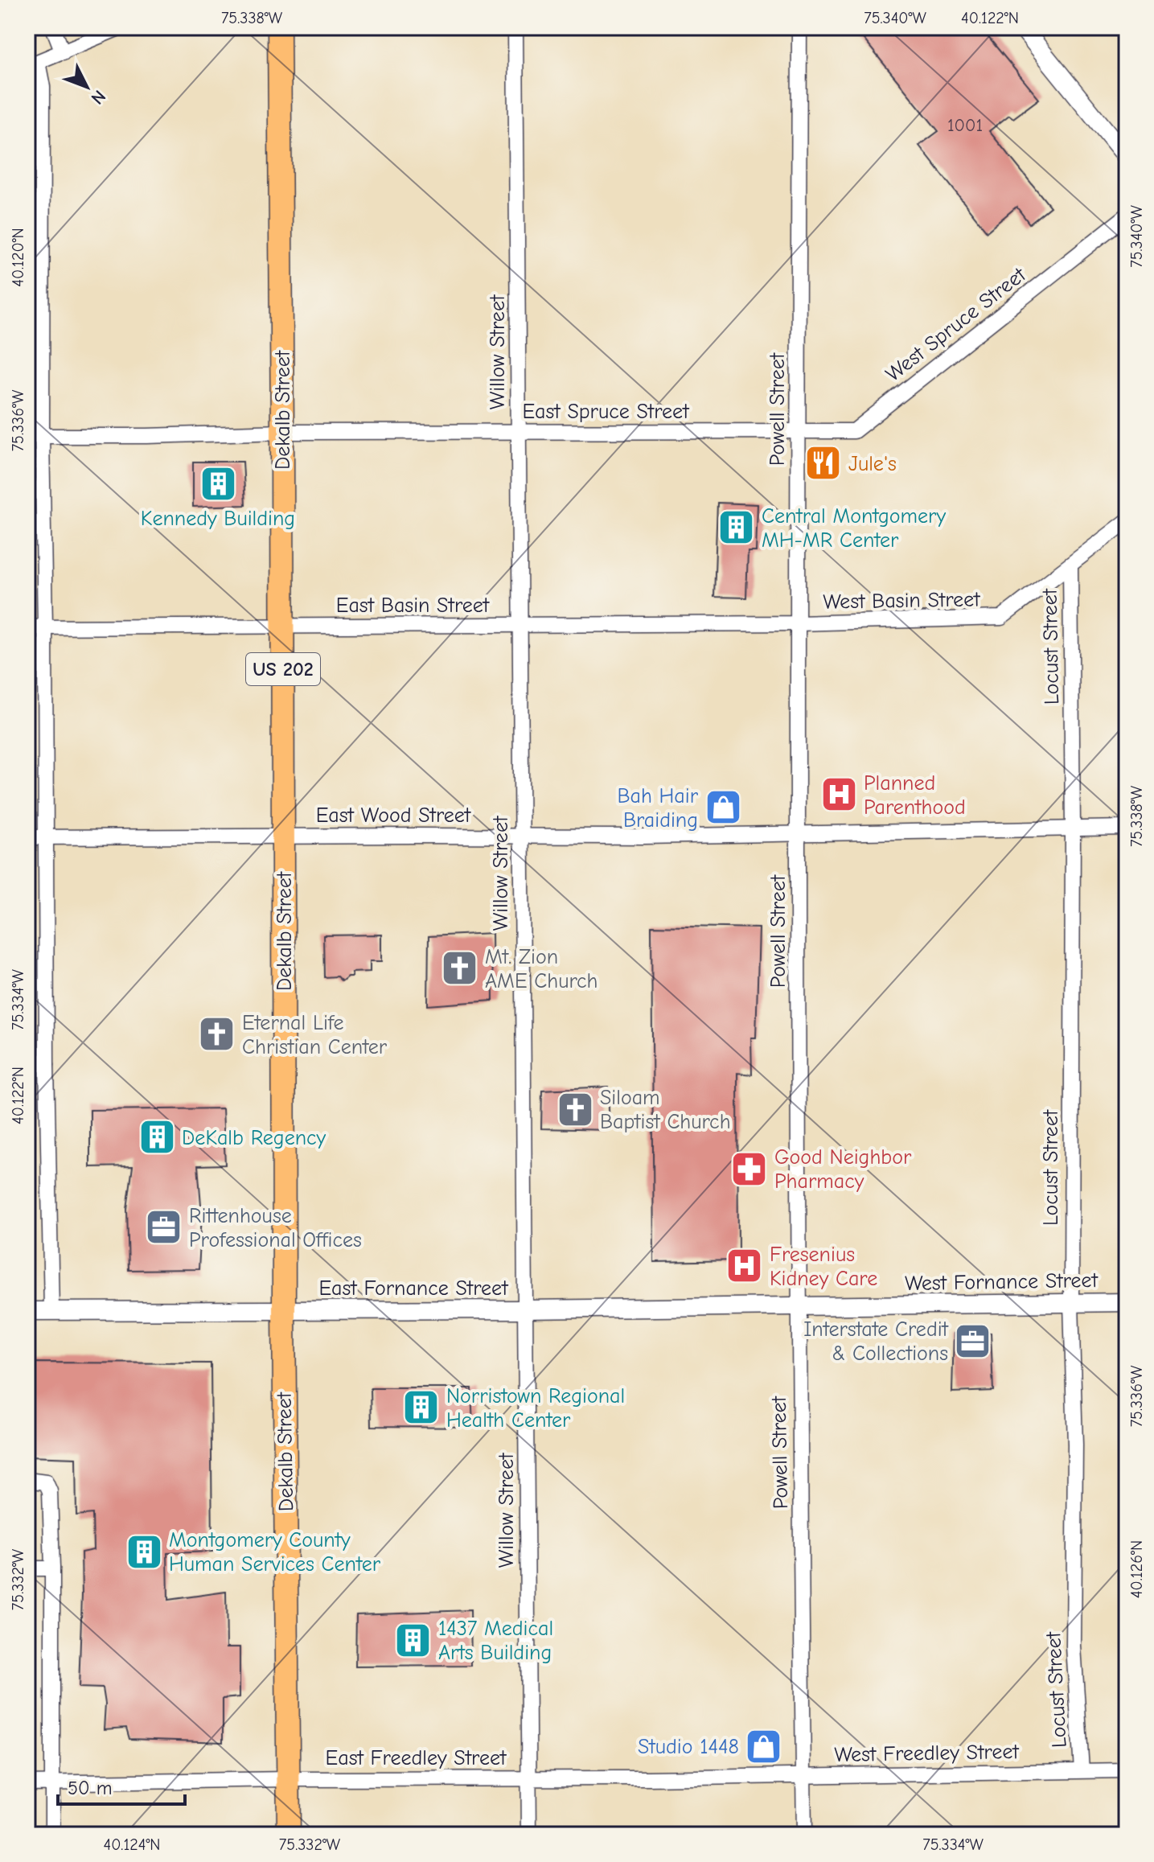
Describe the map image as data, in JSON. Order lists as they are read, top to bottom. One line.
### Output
{"streets":{"highway":["Dekalb Street","US 202"],"street":["West Spruce Street","Willow Street","Powell Street","East Spruce Street","West Basin Street","East Basin Street","Locust Street","East Wood Street","West Fornance Street","East Fornance Street","West Freedley Street","East Freedley Street"]},"crossings":[["West Spruce Street","Powell Street"],["West Spruce Street","East Spruce Street"],["Willow Street","East Spruce Street"],["Willow Street","East Basin Street"],["Willow Street","East Wood Street"],["Willow Street","East Fornance Street"],["Willow Street","East Freedley Street"],["Powell Street","East Spruce Street"],["Powell Street","West Basin Street"],["Powell Street","East Basin Street"],["Powell Street","East Wood Street"],["Powell Street","West Fornance Street"],["Powell Street","East Fornance Street"],["Powell Street","West Freedley Street"],["Powell Street","East Freedley Street"],["Dekalb Street","East Spruce Street"],["Dekalb Street","East Basin Street"],["Dekalb Street","East Wood Street"],["Dekalb Street","East Fornance Street"],["Dekalb Street","East Freedley Street"],["West Basin Street","East Basin Street"],["West Basin Street","Locust Street"],["Locust Street","East Wood Street"],["Locust Street","West Fornance Street"],["Locust Street","West Freedley Street"],["West Fornance Street","East Fornance Street"],["West Freedley Street","East Freedley Street"]],"places":{"restaurant":["Jule's"],"building":["Kennedy Building","Central Montgomery MH-MR Center","DeKalb Regency","Norristown Regional Health Center","Montgomery County Human Services Center","1437 Medical Arts Building"],"hospital":["Planned Parenthood","Fresenius Kidney Care"],"shop":["Bah Hair Braiding","Studio 1448"],"church":["Mt. Zion AME Church","Eternal Life Christian Center","Siloam Baptist Church"],"pharmacy":["Good Neighbor Pharmacy"],"office":["Rittenhouse Professional Offices","Interstate Credit & Collections"]},"house_numbers":["1001"],"scale_bar":"50 m","north":"bottom right","coordinates":["75.338°W","75.340°W","40.122°N","40.120°N","75.336°W","75.334°W","40.126°N","75.332°W","40.124°N"]}
